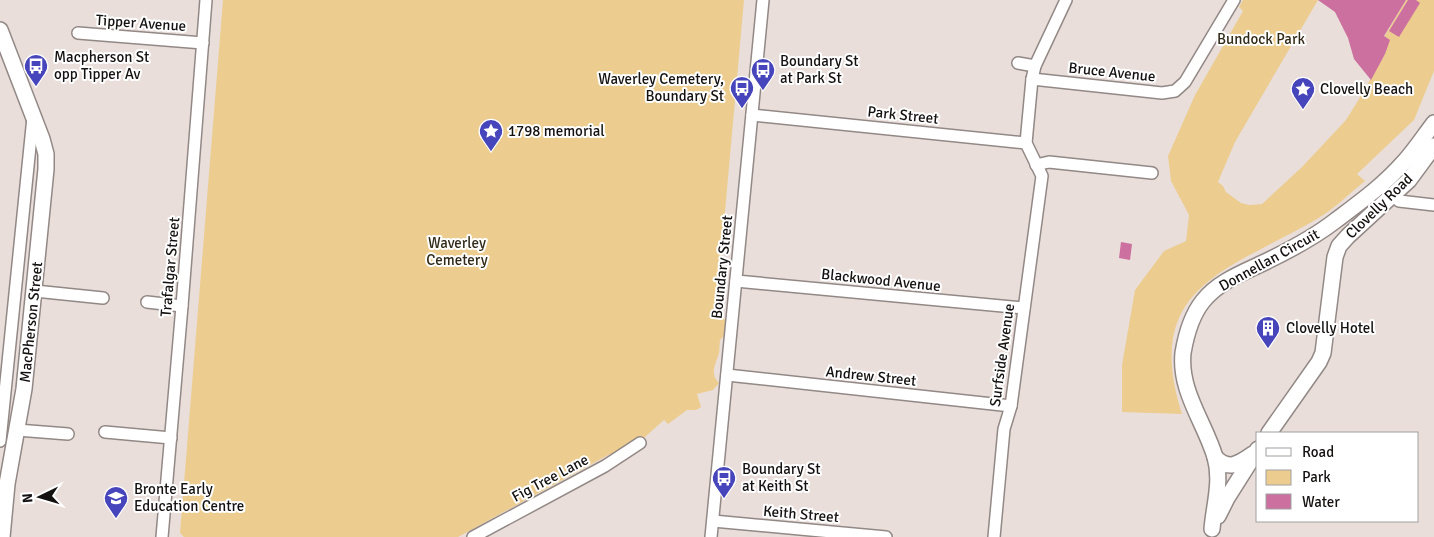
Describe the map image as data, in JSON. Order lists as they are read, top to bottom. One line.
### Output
{"streets":{"street":["Tipper Avenue","Bruce Avenue","Park Street","Clovelly Road","Donnellan Circuit","Trafalgar Street","Boundary Street","Blackwood Avenue","MacPherson Street","Surfside Avenue","Andrew Street","Fig Tree Lane","Keith Street"]},"crossings":[["Tipper Avenue","Trafalgar Street"],["Park Street","Boundary Street"],["Clovelly Road","Donnellan Circuit"],["Boundary Street","Blackwood Avenue"],["Boundary Street","Andrew Street"],["Boundary Street","Keith Street"],["Blackwood Avenue","Surfside Avenue"],["Surfside Avenue","Andrew Street"]],"parks":["Bundock Park","Waverley Cemetery"],"places":{"bus stop":["Macpherson St opp Tipper Av","Boundary St at Park St","Waverley Cemetery, Boundary St","Boundary St at Keith St"],"place":["Clovelly Beach","1798 memorial"],"building":["Clovelly Hotel"],"school or university":["Bronte Early Education Centre"]},"legend":["Road","Park","Water"],"north":"left"}
